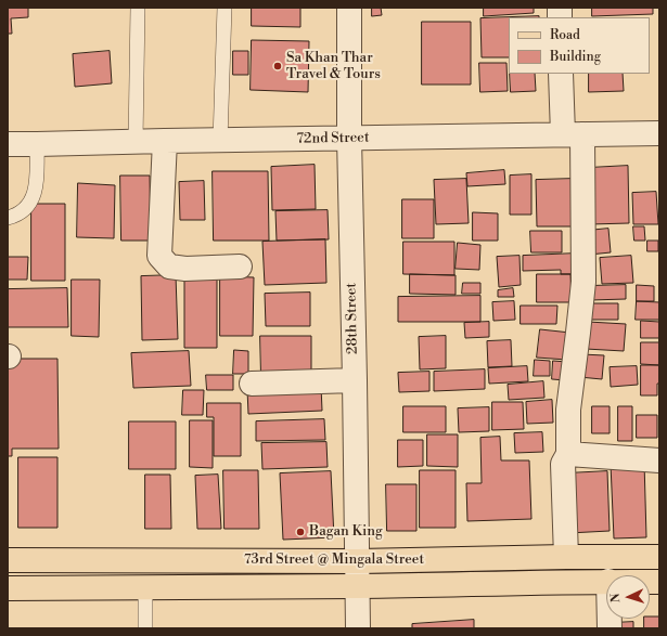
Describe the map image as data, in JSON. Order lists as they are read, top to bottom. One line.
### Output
{"streets":{"main road":["73rd Street @ Mingala Street"],"street":["72nd Street","28th Street"]},"crossings":[["72nd Street","28th Street"],["28th Street","73rd Street @ Mingala Street"]],"places":["Sa Khan Thar Travel & Tours","Bagan King"],"legend":["Road","Building"],"north":"left"}
